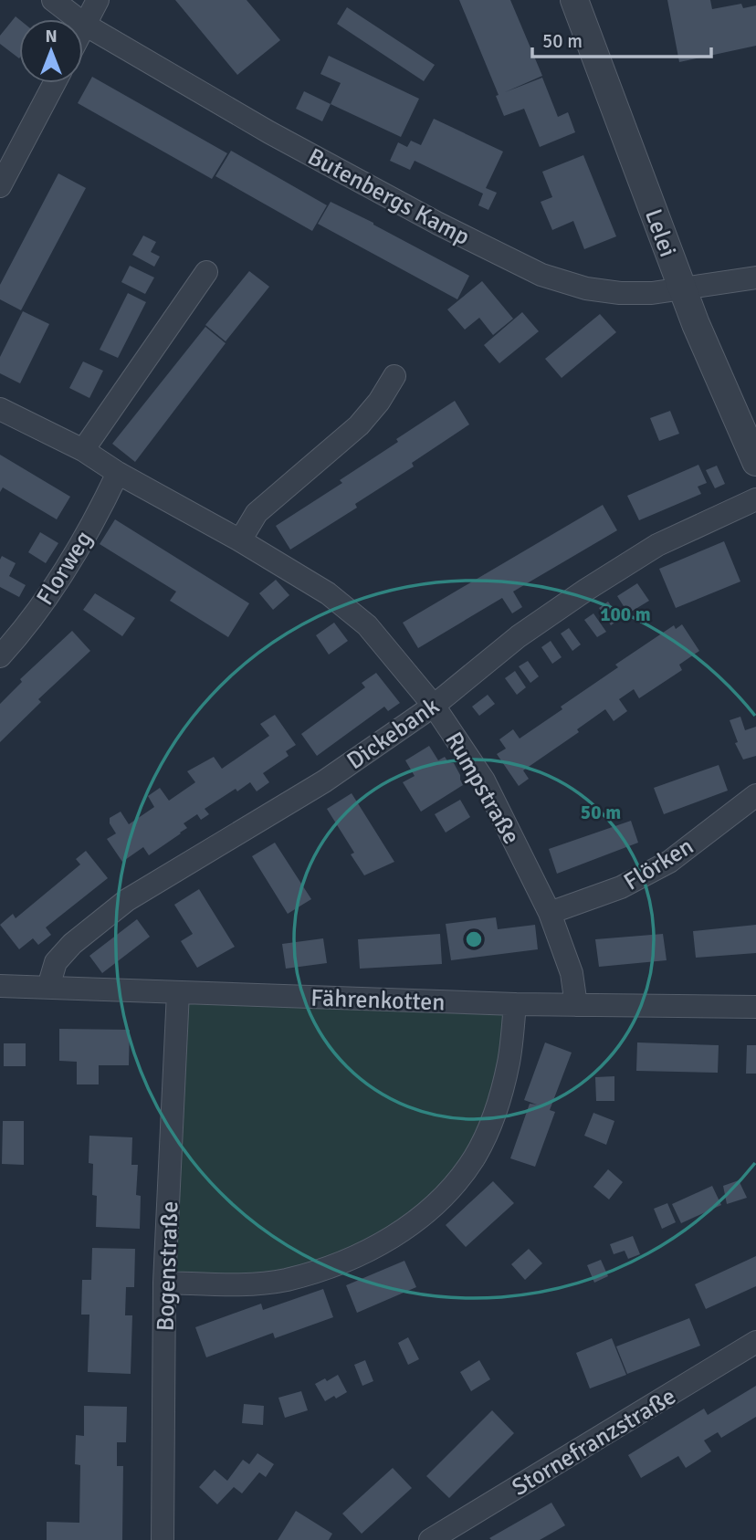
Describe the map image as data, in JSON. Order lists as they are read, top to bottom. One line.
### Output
{"streets":{"street":["Butenbergs Kamp","Lelei","Florweg","Dickebank","Rumpstraße","Flörken","Fährenkotten","Bogenstraße","Stornefranzstraße"]},"crossings":[["Butenbergs Kamp","Lelei"],["Florweg","Rumpstraße"],["Dickebank","Rumpstraße"],["Dickebank","Fährenkotten"],["Rumpstraße","Flörken"],["Rumpstraße","Fährenkotten"],["Fährenkotten","Bogenstraße"]],"scale_bar":"50 m","north":"top","rings":["100 m","50 m"]}
